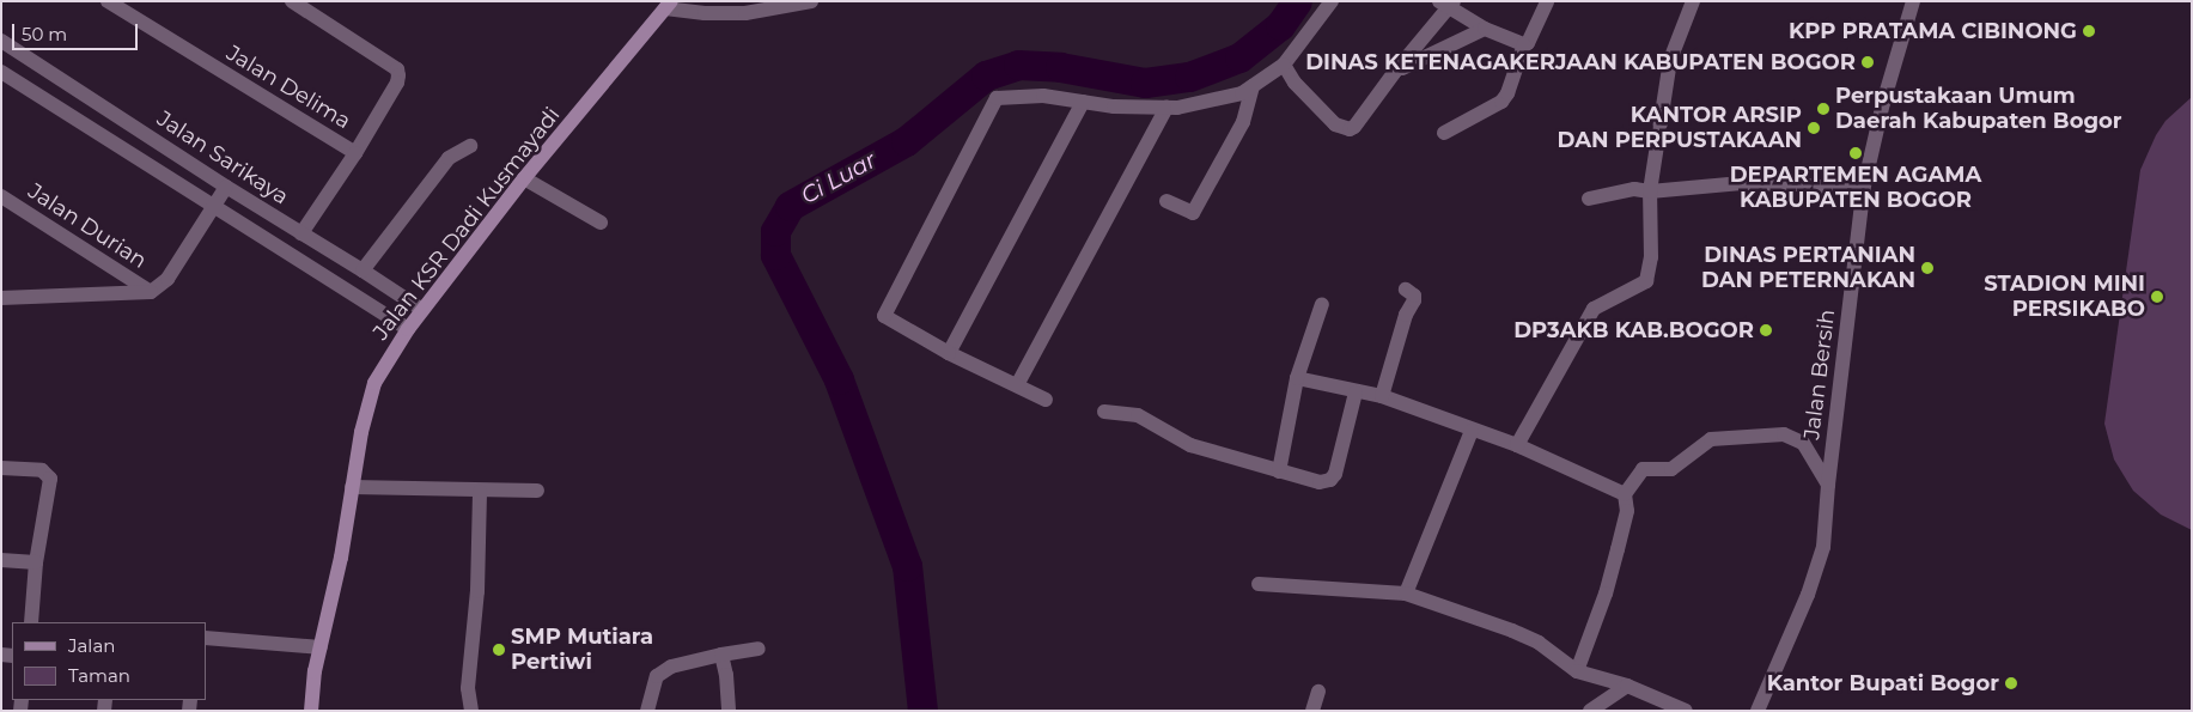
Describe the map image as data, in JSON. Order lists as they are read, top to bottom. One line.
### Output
{"streets":{"main road":["Jalan KSR Dadi Kusmayadi"],"street":["Jalan Delima","Jalan Sarikaya","Jalan Durian","Jalan Bersih"]},"crossings":[["Jalan Sarikaya","Jalan KSR Dadi Kusmayadi"]],"water":["Ci Luar"],"places":["KPP PRATAMA CIBINONG","DINAS KETENAGAKERJAAN KABUPATEN BOGOR","Perpustakaan Umum Daerah Kabupaten Bogor","KANTOR ARSIP DAN PERPUSTAKAAN","DEPARTEMEN AGAMA KABUPATEN BOGOR","DINAS PERTANIAN DAN PETERNAKAN","STADION MINI PERSIKABO","DP3AKB KAB.BOGOR","SMP Mutiara Pertiwi","Kantor Bupati Bogor"],"legend":["Jalan","Taman"],"scale_bar":"50 m"}
